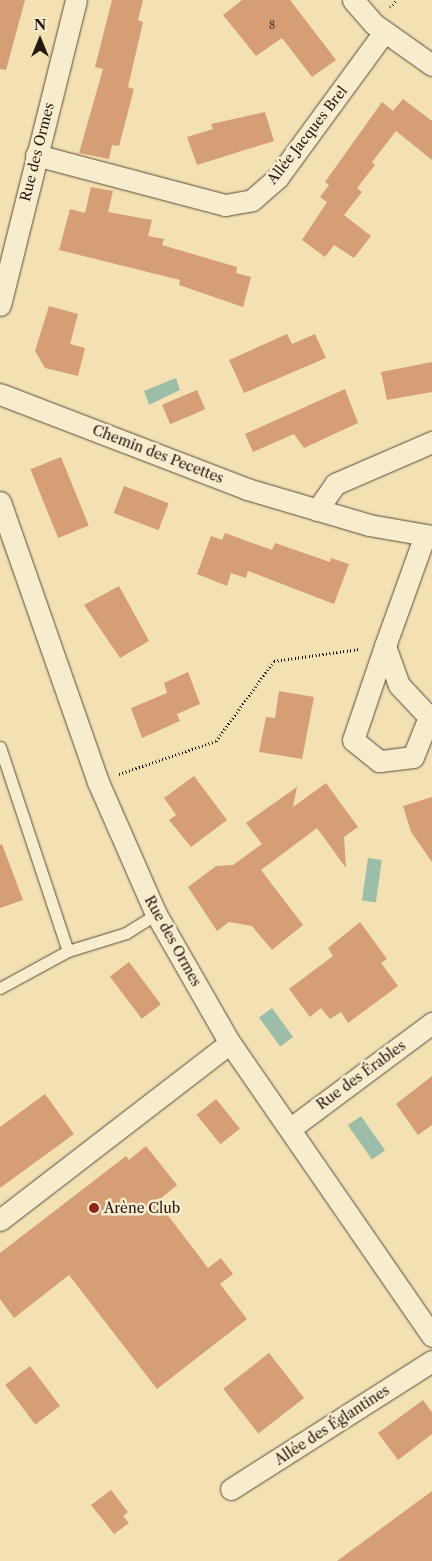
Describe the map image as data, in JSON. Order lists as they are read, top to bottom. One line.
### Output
{"streets":{"street":["Allée Jacques Brel","Rue des Ormes","Chemin des Pecettes","Rue des Érables","Allée des Églantines"]},"crossings":[["Allée Jacques Brel","Rue des Ormes"],["Rue des Ormes","Rue des Érables"]],"places":["Arène Club"],"house_numbers":["8"],"north":"top"}
